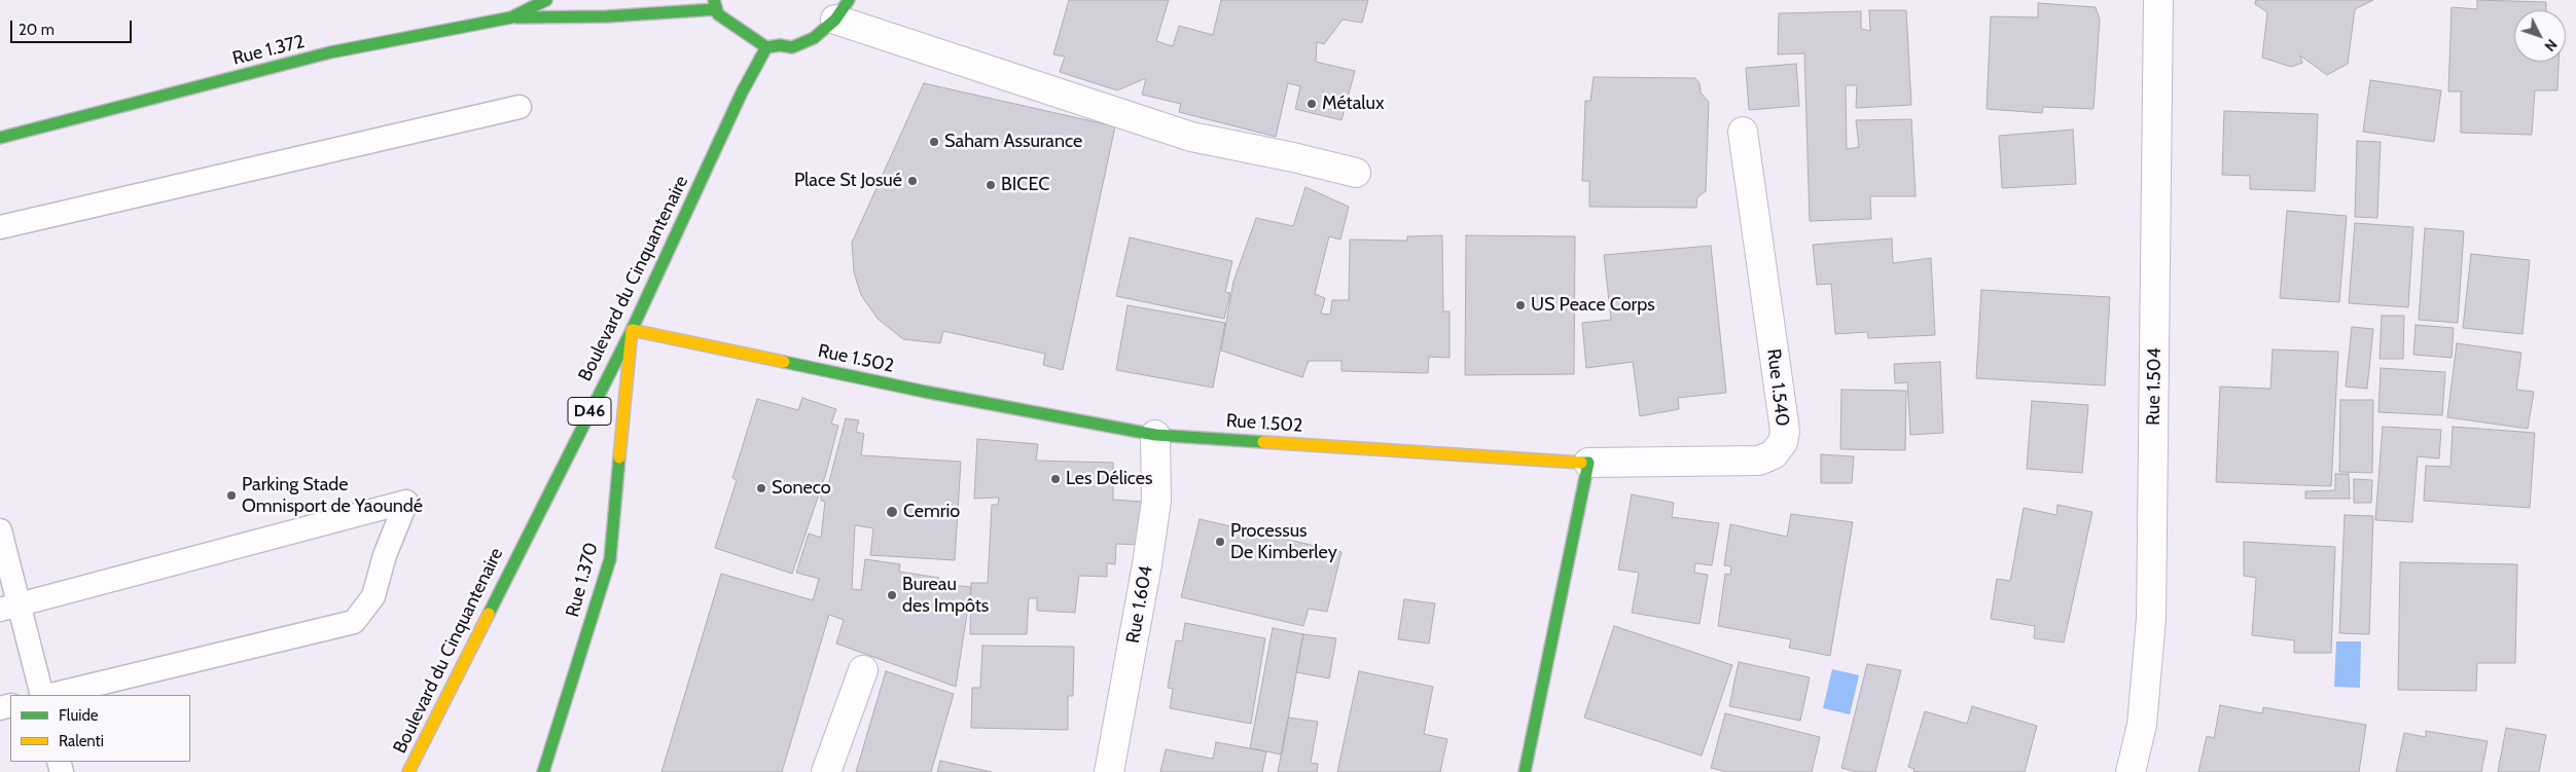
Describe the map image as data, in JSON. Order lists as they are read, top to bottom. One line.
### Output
{"streets":{"main road":["Rue 1.372","Boulevard du Cinquantenaire","Rue 1.502","D46","Rue 1.370"],"street":["Rue 1.504","Rue 1.540","Rue 1.604"]},"crossings":[["Boulevard du Cinquantenaire","Rue 1.502"],["Boulevard du Cinquantenaire","Rue 1.370"],["Rue 1.502","Rue 1.540"],["Rue 1.502","Rue 1.370"],["Rue 1.502","Rue 1.604"]],"places":["Métalux","Saham Assurance","Place St Josué","BICEC","US Peace Corps","Les Délices","Soneco","Parking Stade Omnisport de Yaoundé","Cemrio","Processus De Kimberley","Bureau des Impôts"],"legend":["Fluide","Ralenti"],"scale_bar":"20 m","north":"bottom right"}
